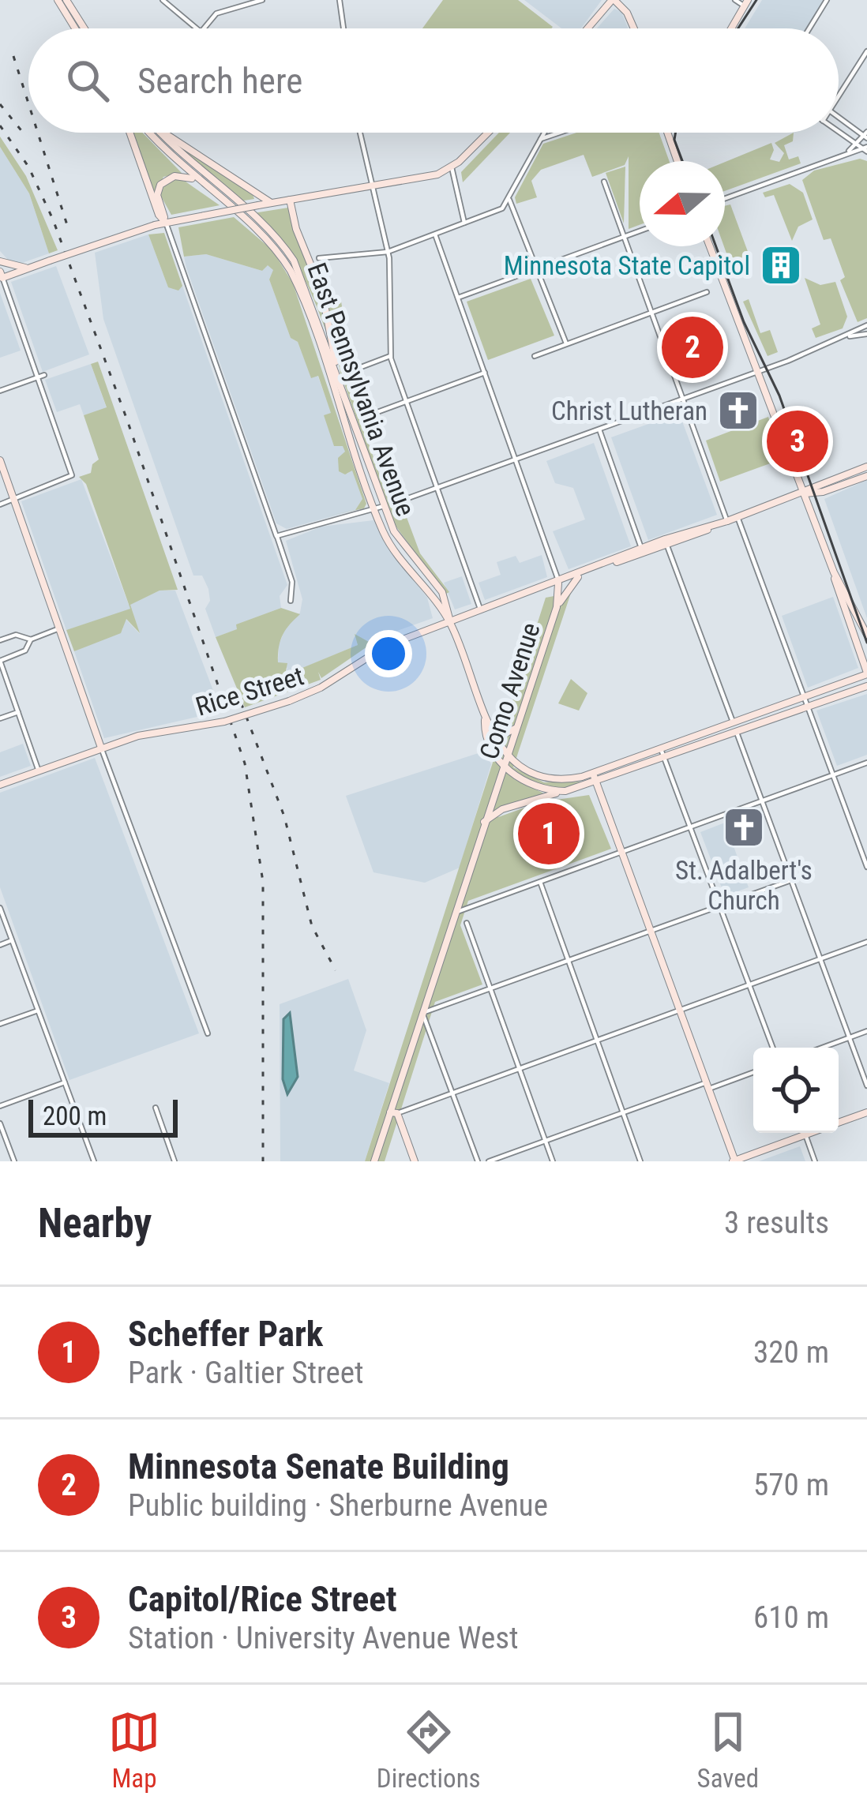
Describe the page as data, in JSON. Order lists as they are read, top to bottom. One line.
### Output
{"streets":{"main road":["East Pennsylvania Avenue","Rice Street","Como Avenue"]},"crossings":[["East Pennsylvania Avenue","Rice Street"],["Rice Street","Como Avenue"]],"places":{"building":["Minnesota State Capitol"],"church":["Christ Lutheran","St. Adalbert's Church"]},"scale_bar":"200 m","north":"left","page":{"search":"Search here","pins":["2","3","1"],"scale":"200 m","heading":["Nearby","3 results"],"list":[{"mark":"1","name":"Scheffer Park","note":"Park · Galtier Street","value":"320 m"},{"mark":"2","name":"Minnesota Senate Building","note":"Public building · Sherburne Avenue","value":"570 m"},{"mark":"3","name":"Capitol/Rice Street","note":"Station · University Avenue West","value":"610 m"}],"nav":["Map","Directions","Saved"]}}
